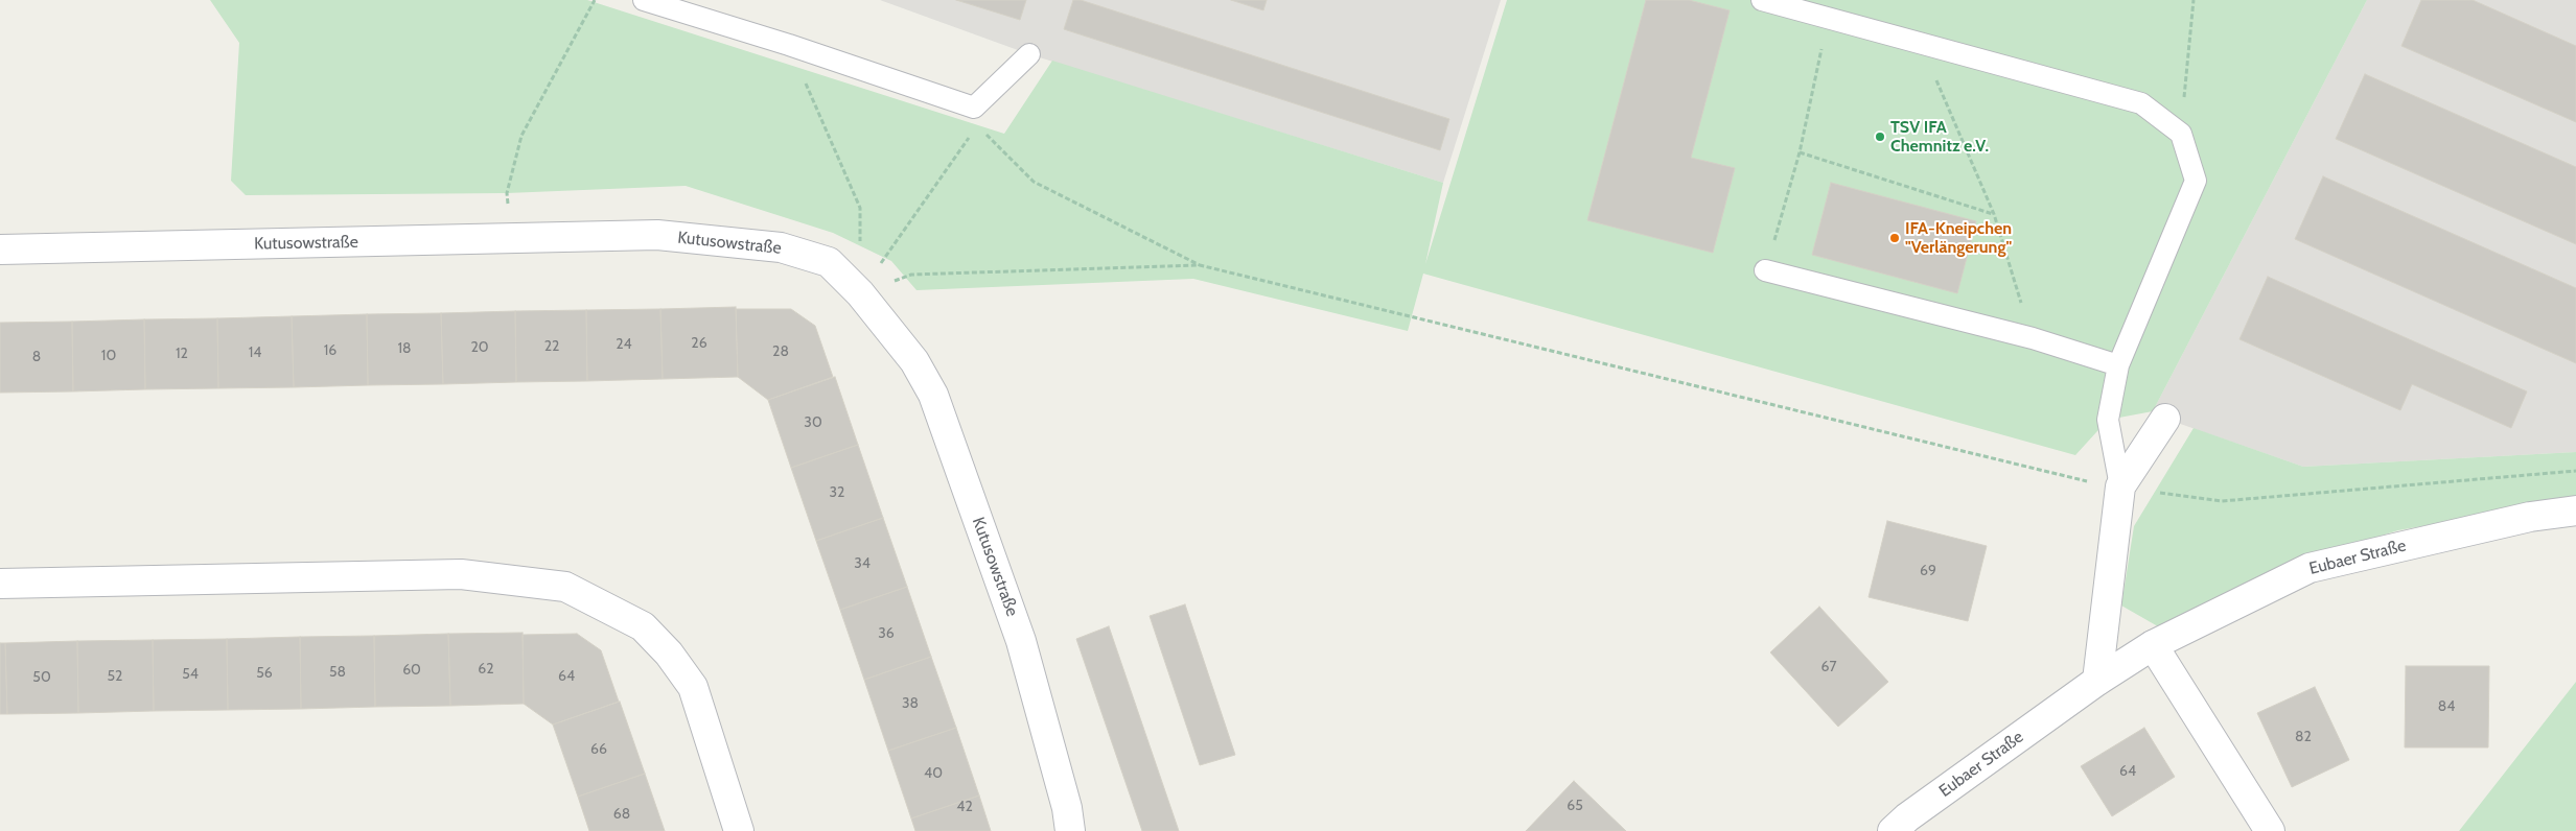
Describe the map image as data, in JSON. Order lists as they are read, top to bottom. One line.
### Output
{"streets":{"street":["Kutusowstraße","Eubaer Straße"]},"places":["TSV IFA Chemnitz e.V.","IFA-Kneipchen \"Verlängerung\""],"house_numbers":["26","24","22","20","18","16","28","14","12","10","8","30","32","34","69","36","67","62","60","58","56","54","52","64","50","38","84","82","66","64","40","65","42","68"]}
